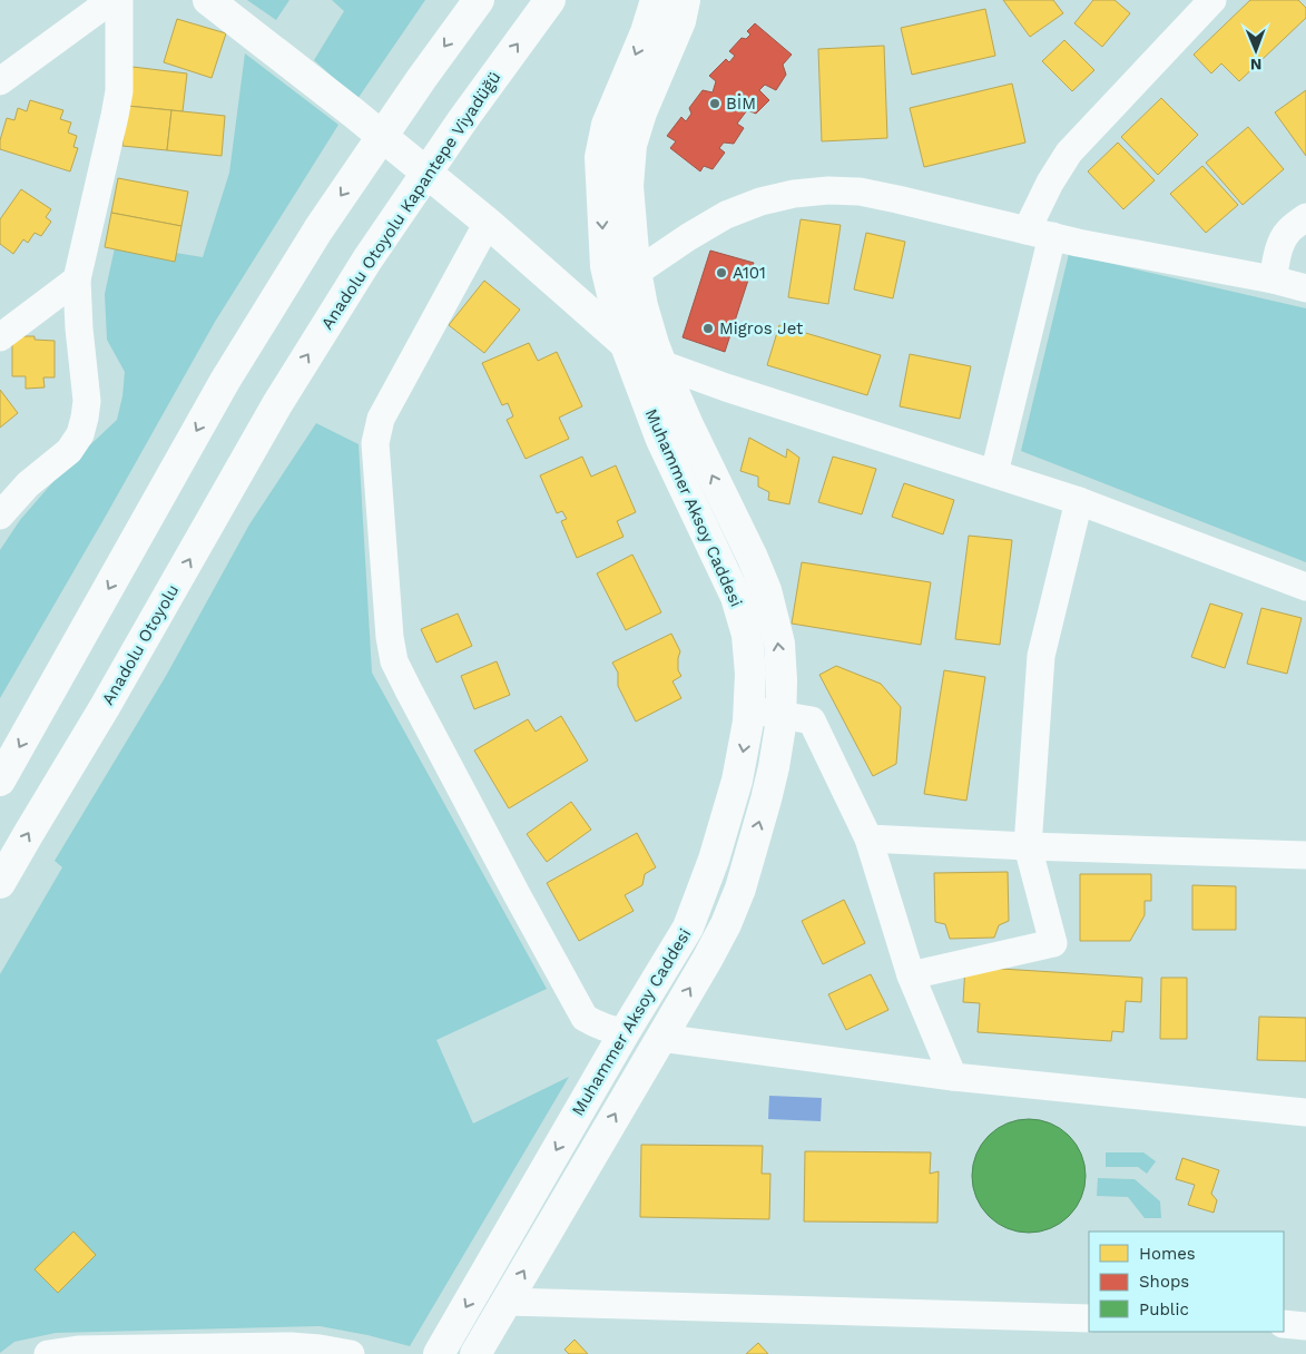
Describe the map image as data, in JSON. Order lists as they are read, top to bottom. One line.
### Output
{"streets":{"main road":["Anadolu Otoyolu Kapantepe Viyadüğü","Muhammer Aksoy Caddesi","Anadolu Otoyolu"]},"crossings":[["Anadolu Otoyolu Kapantepe Viyadüğü","Anadolu Otoyolu"]],"places":["BİM","A101","Migros Jet"],"legend":["Homes","Shops","Public"],"north":"bottom"}
